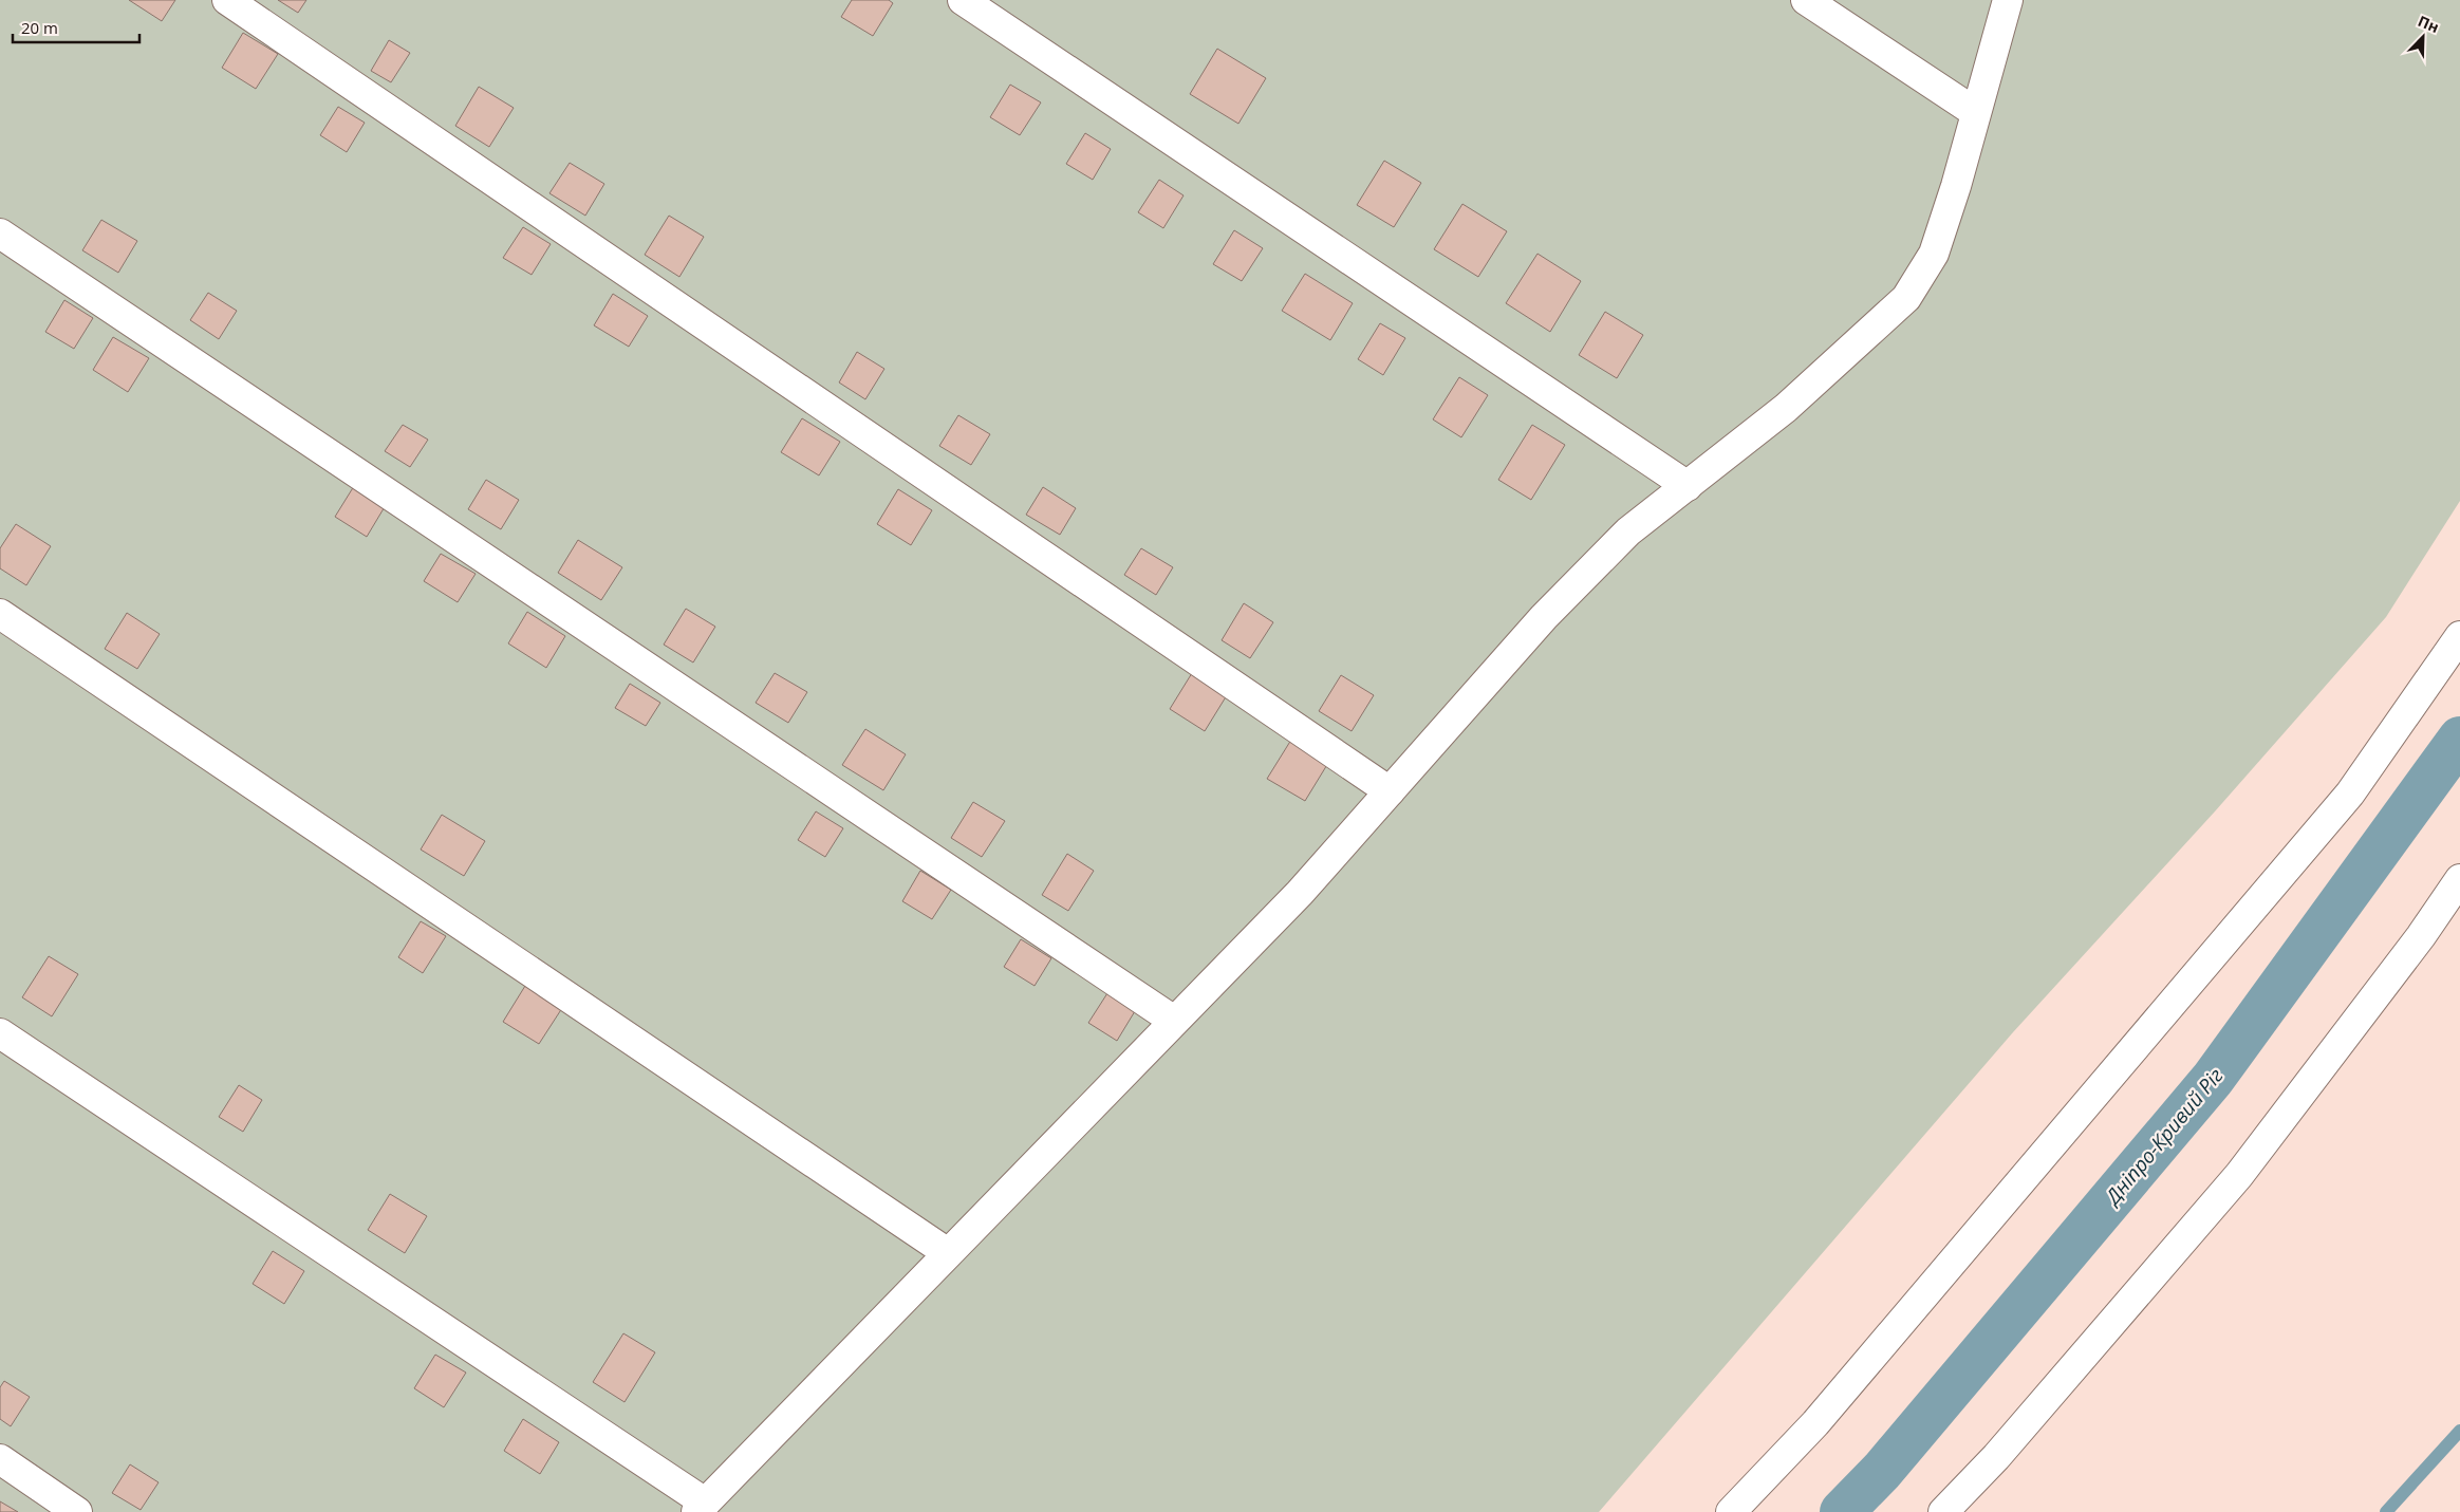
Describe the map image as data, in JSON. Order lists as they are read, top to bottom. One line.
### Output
{"water":["Дніпро-Кривий Ріг"],"scale_bar":"20 m","north":"top right"}
